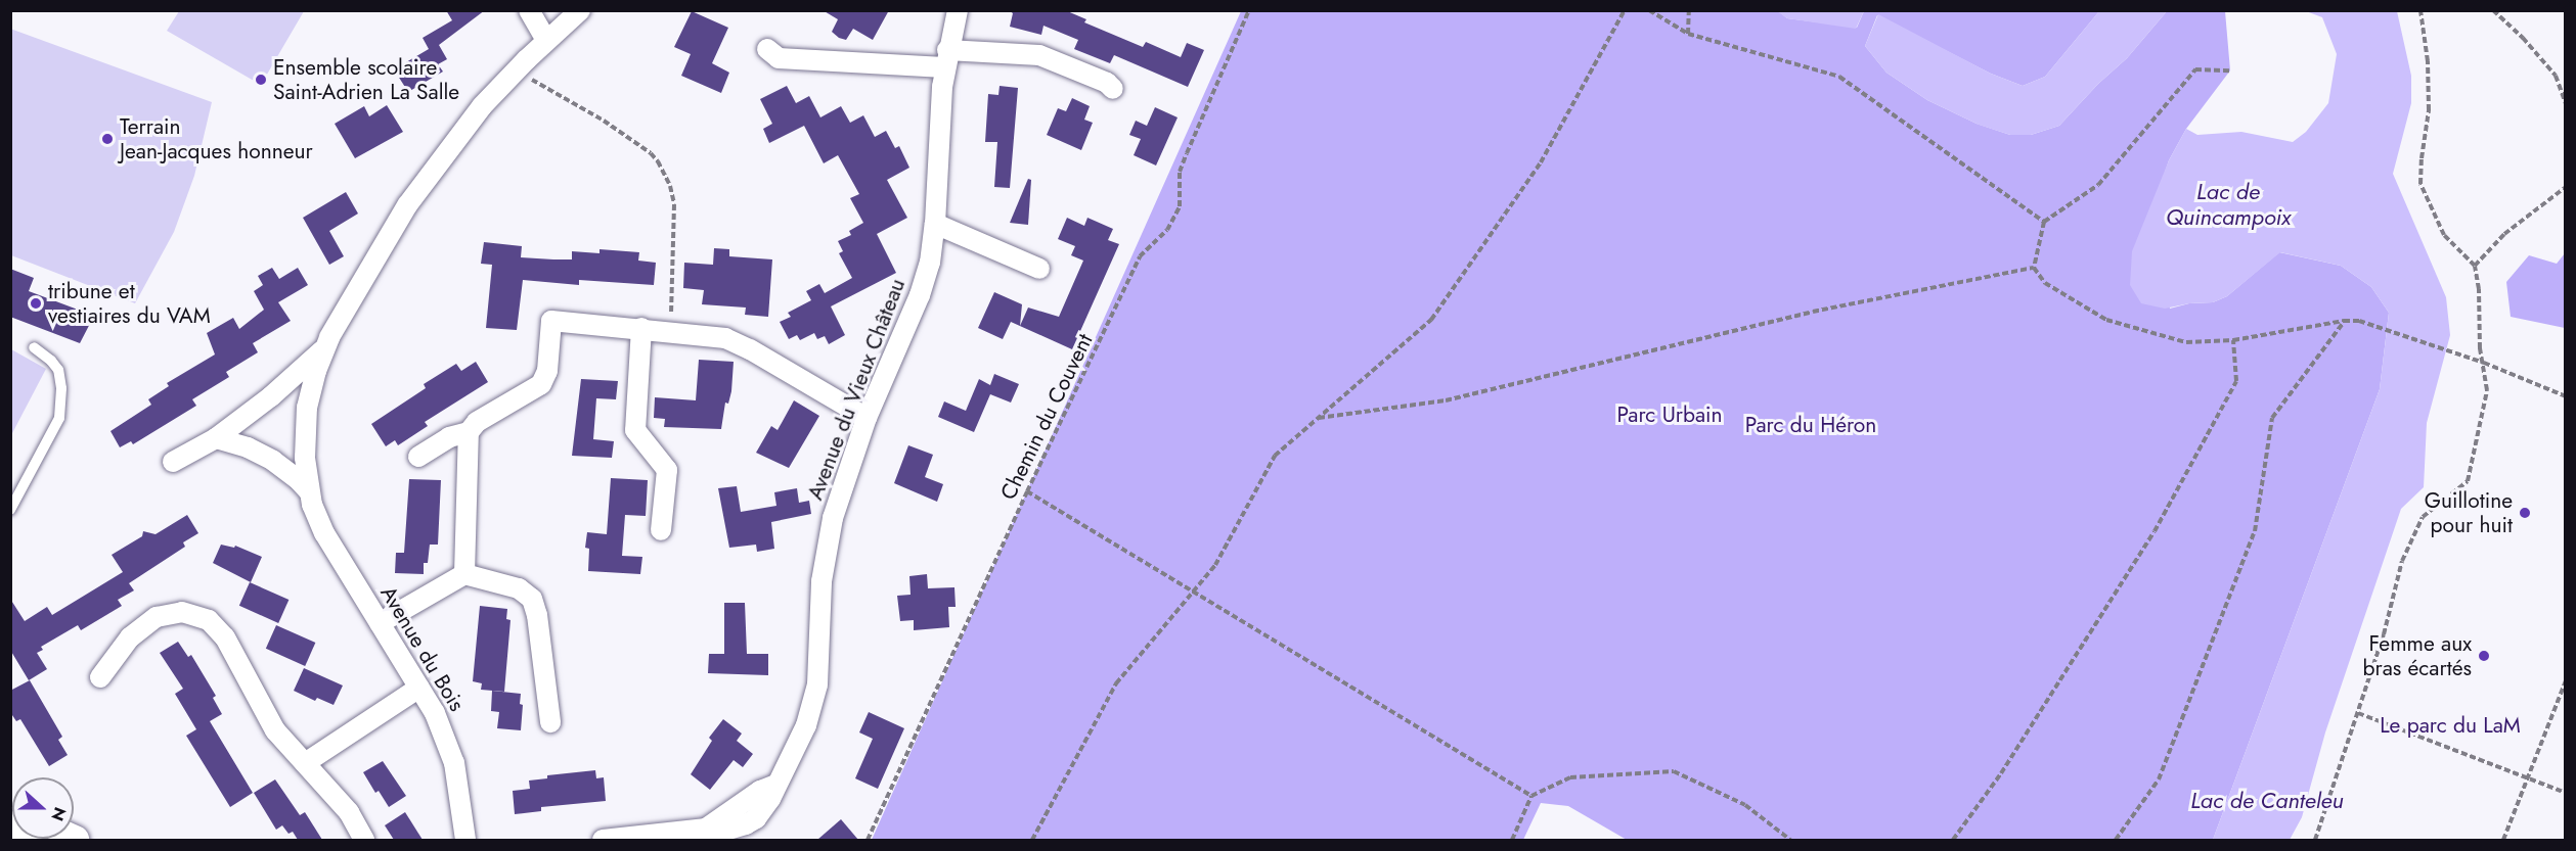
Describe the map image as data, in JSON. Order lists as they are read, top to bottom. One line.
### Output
{"streets":{"street":["Avenue du Vieux Château","Avenue du Bois"],"path":["Chemin du Couvent"]},"water":["Lac de Quincampoix","Lac de Canteleu"],"parks":["Parc Urbain","Parc du Héron","Le parc du LaM"],"places":["Ensemble scolaire Saint-Adrien La Salle","Terrain Jean-Jacques honneur","tribune et vestiaires du VAM","Guillotine pour huit","Femme aux bras écartés"],"north":"right"}
